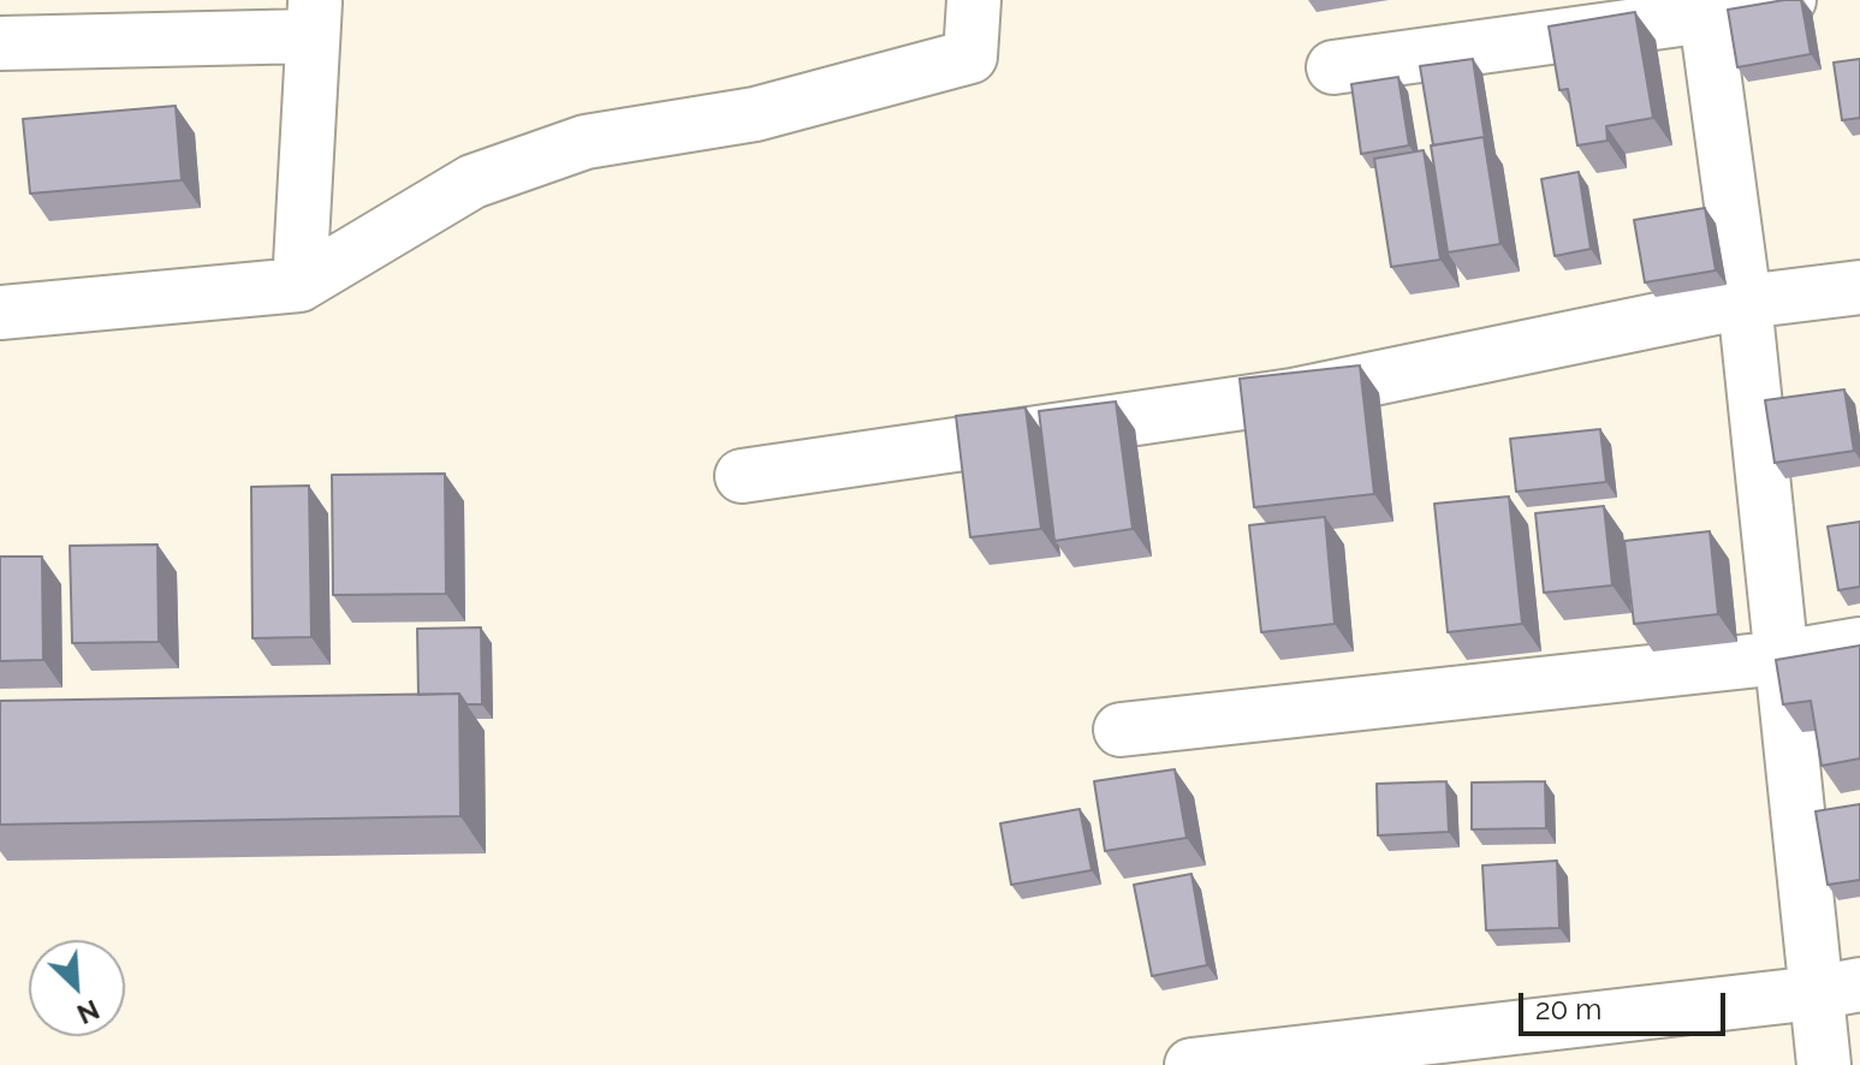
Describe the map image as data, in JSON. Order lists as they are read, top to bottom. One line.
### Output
{"scale_bar":"20 m","north":"bottom right"}
